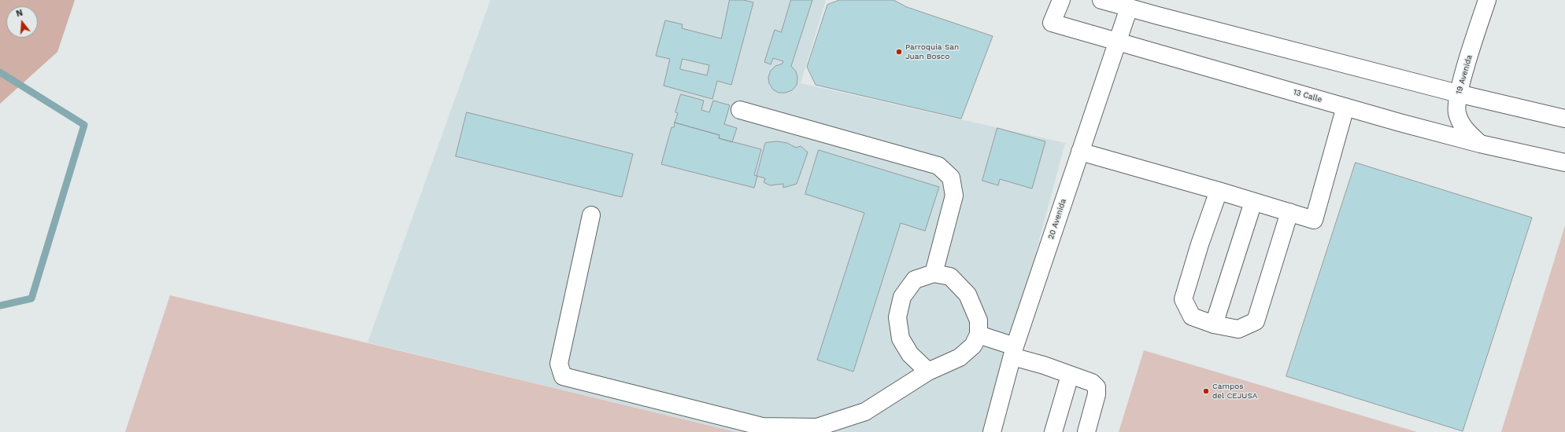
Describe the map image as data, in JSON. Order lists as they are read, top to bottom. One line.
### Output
{"streets":{"street":["19 Avenida","13 Calle","20 Avenida"]},"crossings":[["19 Avenida","13 Calle"],["13 Calle","20 Avenida"]],"places":["Parroquia San Juan Bosco","Campos del CEJUSA"],"north":"top"}
